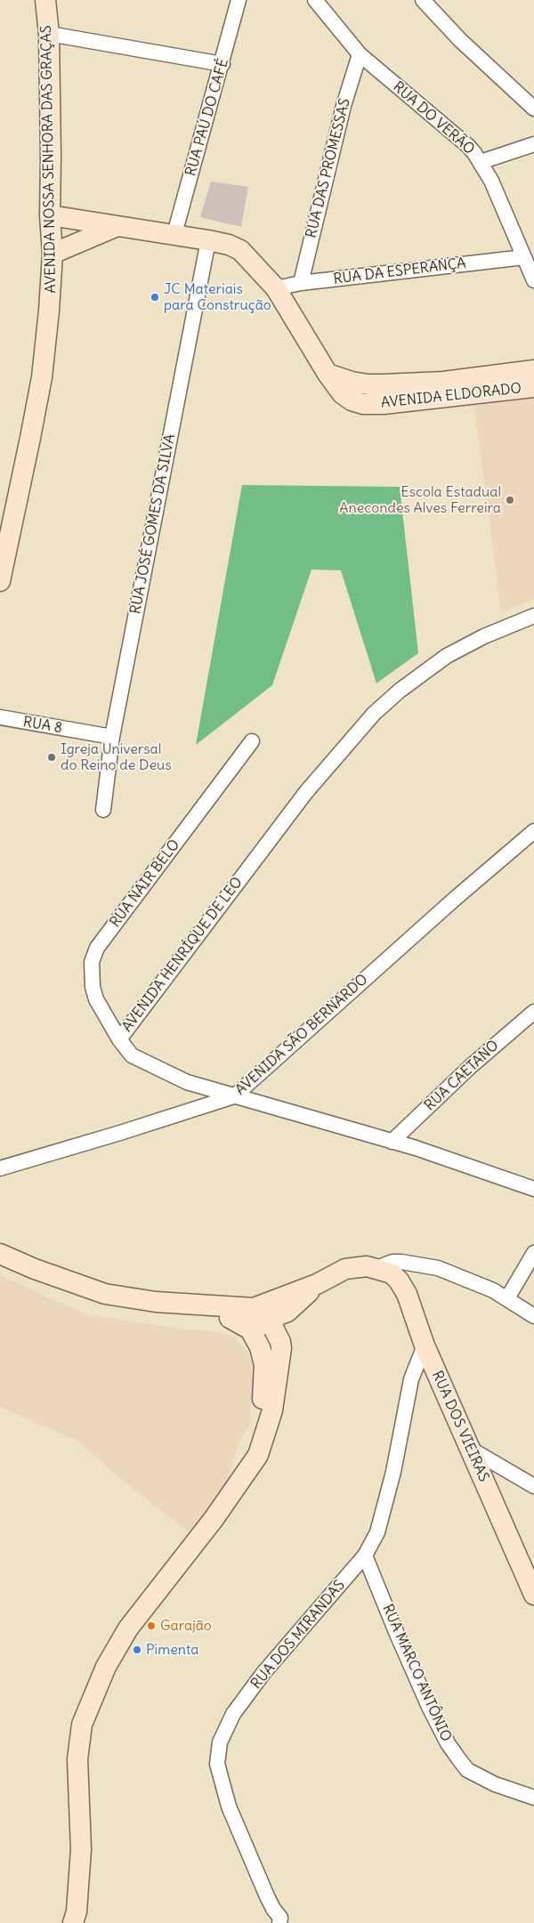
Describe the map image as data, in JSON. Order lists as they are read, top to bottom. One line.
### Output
{"streets":{"main road":["AVENIDA NOSSA SENHORA DAS GRAÇAS","AVENIDA ELDORADO","RUA DOS VIEIRAS"],"street":["RUA PAÚ DO CAFÉ","RUA DO VERÃO","RUA DAS PROMESSAS","RUA DA ESPERANÇA","RUA JOSÉ GOMES DA SILVA","RUA 8","RUA NAIR BELO","AVENIDA HENRÍQUE DE LEO","AVENIDA SÃO BERNARDO","RUA CAETANO","RUA DOS MIRANDAS","RUA MARCO ANTÔNIO"]},"crossings":[["RUA PAÚ DO CAFÉ","AVENIDA ELDORADO"],["RUA DO VERÃO","RUA DAS PROMESSAS"],["RUA DO VERÃO","RUA DA ESPERANÇA"],["AVENIDA NOSSA SENHORA DAS GRAÇAS","AVENIDA ELDORADO"],["RUA DAS PROMESSAS","RUA DA ESPERANÇA"],["RUA DA ESPERANÇA","AVENIDA ELDORADO"],["AVENIDA ELDORADO","RUA JOSÉ GOMES DA SILVA"],["RUA JOSÉ GOMES DA SILVA","RUA 8"],["RUA NAIR BELO","AVENIDA HENRÍQUE DE LEO"],["AVENIDA HENRÍQUE DE LEO","AVENIDA SÃO BERNARDO"],["AVENIDA HENRÍQUE DE LEO","RUA CAETANO"],["RUA DOS VIEIRAS","RUA DOS MIRANDAS"],["RUA DOS MIRANDAS","RUA MARCO ANTÔNIO"]],"places":["JC Materiais para Construção","Escola Estadual Anecondes Alves Ferreira","Igreja Universal do Reino de Deus","Garajão","Pimenta"]}
